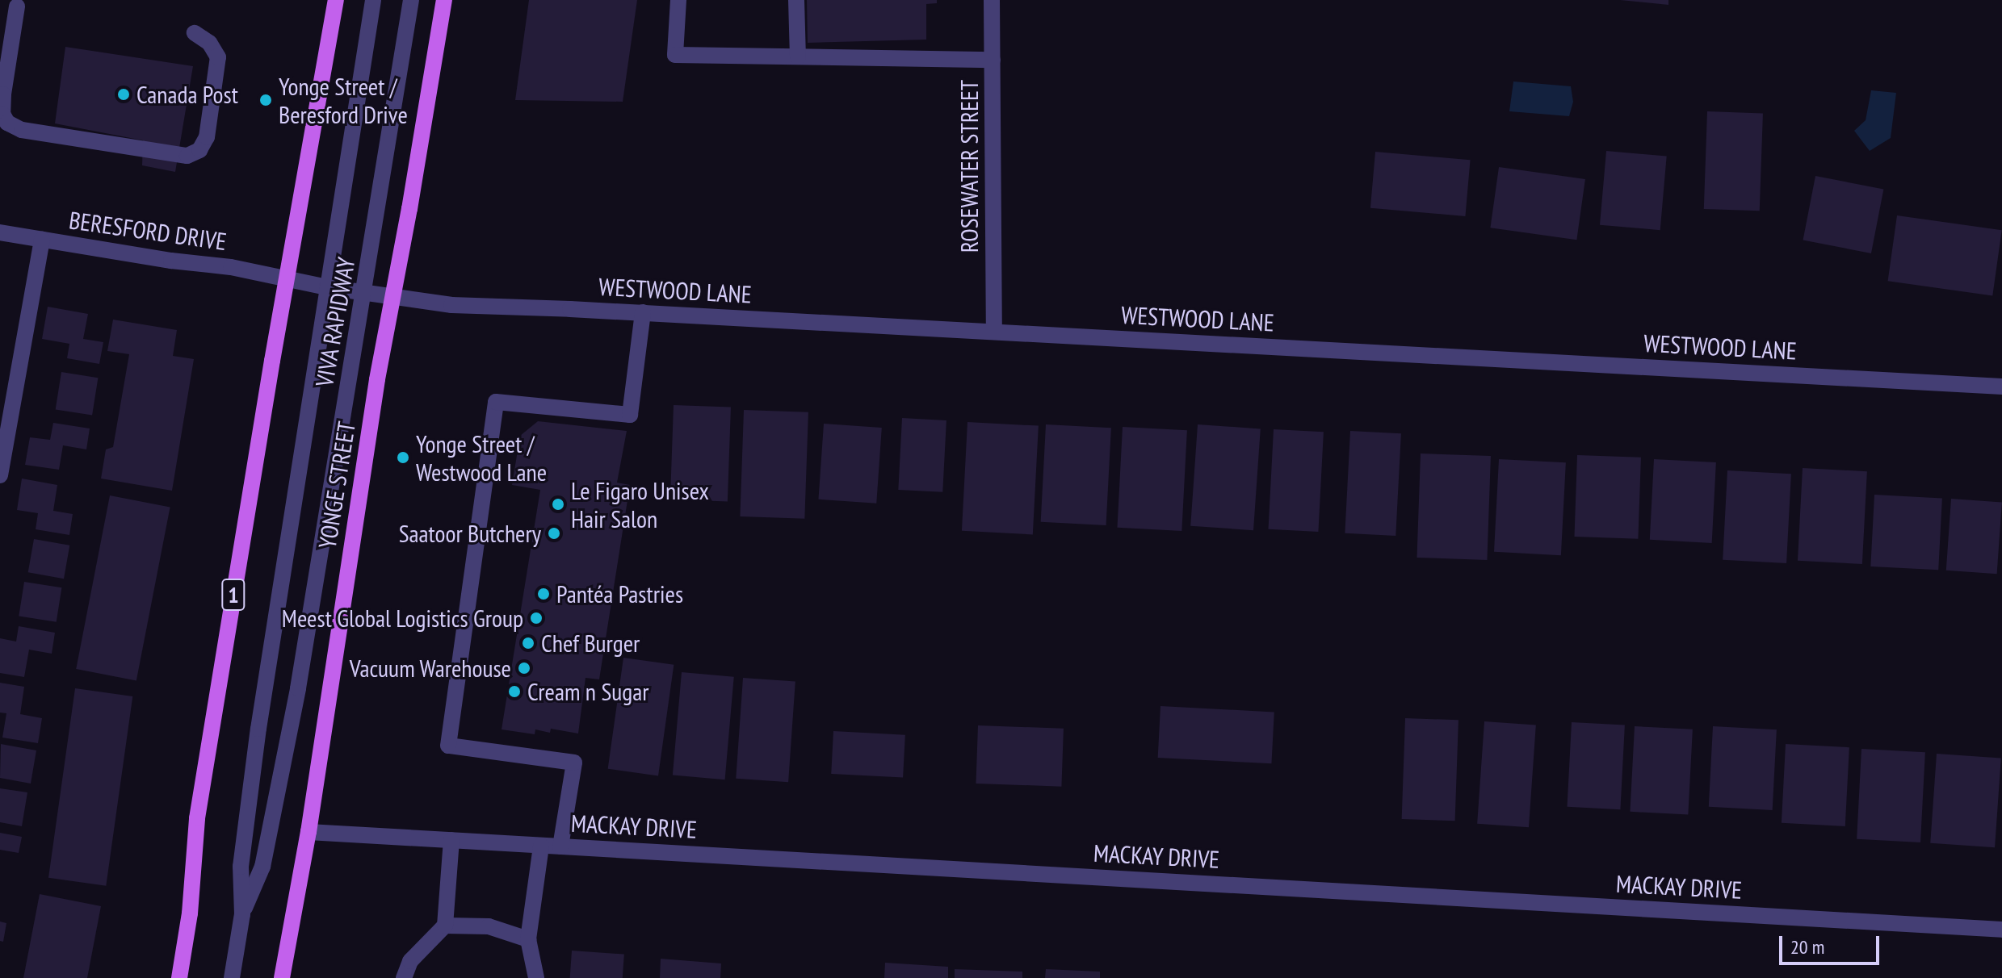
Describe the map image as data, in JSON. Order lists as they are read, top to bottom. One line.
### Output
{"streets":{"main road":["YONGE STREET","1"],"street":["ROSEWATER STREET","BERESFORD DRIVE","WESTWOOD LANE","VIVA RAPIDWAY","MACKAY DRIVE"]},"crossings":[["ROSEWATER STREET","WESTWOOD LANE"],["BERESFORD DRIVE","WESTWOOD LANE"],["BERESFORD DRIVE","VIVA RAPIDWAY"],["BERESFORD DRIVE","1"],["WESTWOOD LANE","VIVA RAPIDWAY"],["WESTWOOD LANE","YONGE STREET"],["YONGE STREET","MACKAY DRIVE"]],"places":["Canada Post","Yonge Street / Beresford Drive","Yonge Street / Westwood Lane","Le Figaro Unisex Hair Salon","Saatoor Butchery","Pantéa Pastries","Meest Global Logistics Group","Chef Burger","Vacuum Warehouse","Cream n Sugar"],"scale_bar":"20 m"}
